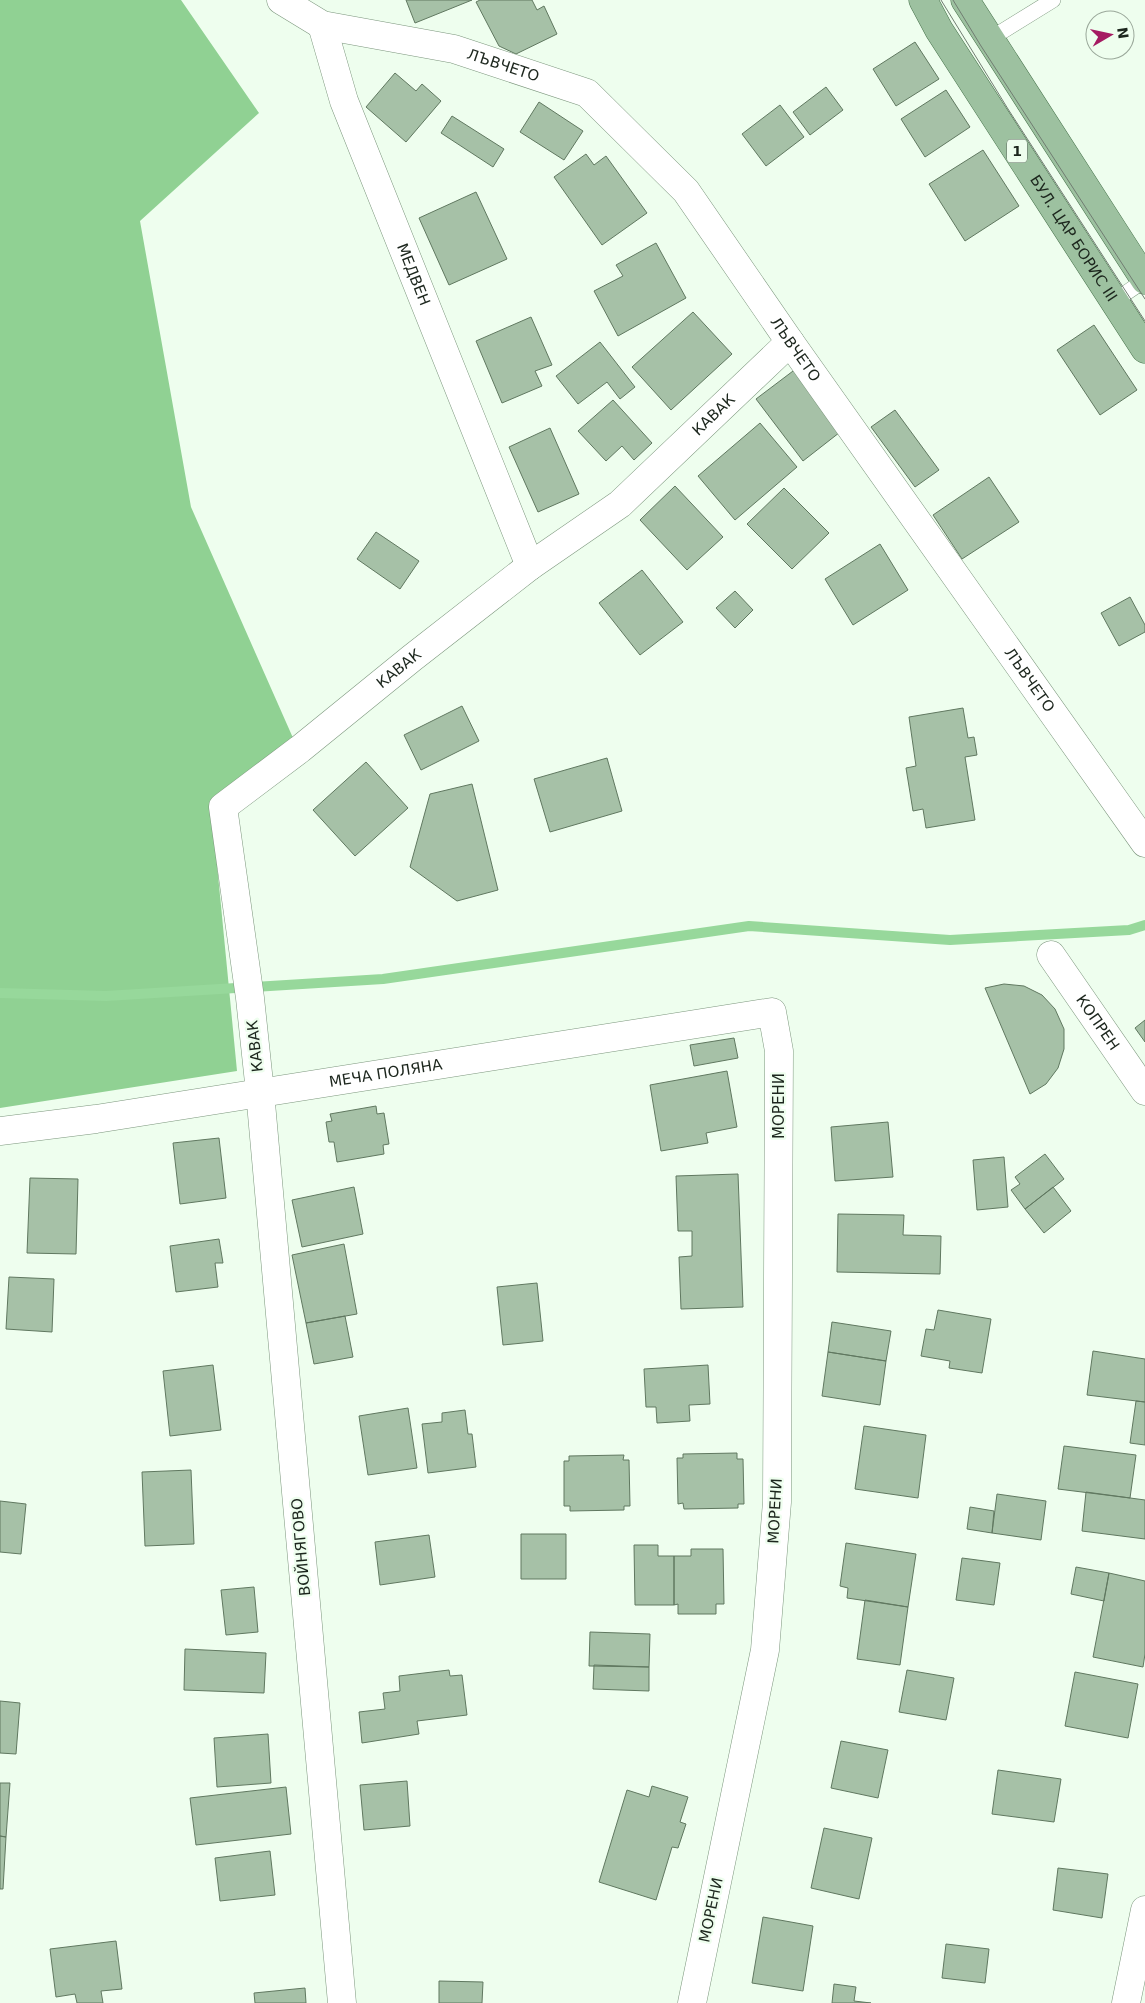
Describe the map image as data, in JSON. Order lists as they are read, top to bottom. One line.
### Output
{"streets":{"main road":["1","БУЛ. ЦАР БОРИС III"],"street":["ЛЪВЧЕТО","МЕДВЕН","КАВАК","КОПРЕН","МЕЧА ПОЛЯНА","МОРЕНИ","ВОЙНЯГОВО"]},"crossings":[["ЛЪВЧЕТО","МЕДВЕН"],["ЛЪВЧЕТО","КАВАК"],["МЕДВЕН","КАВАК"],["КАВАК","МЕЧА ПОЛЯНА"],["КАВАК","ВОЙНЯГОВО"],["МЕЧА ПОЛЯНА","МОРЕНИ"],["МЕЧА ПОЛЯНА","ВОЙНЯГОВО"]],"north":"right"}
